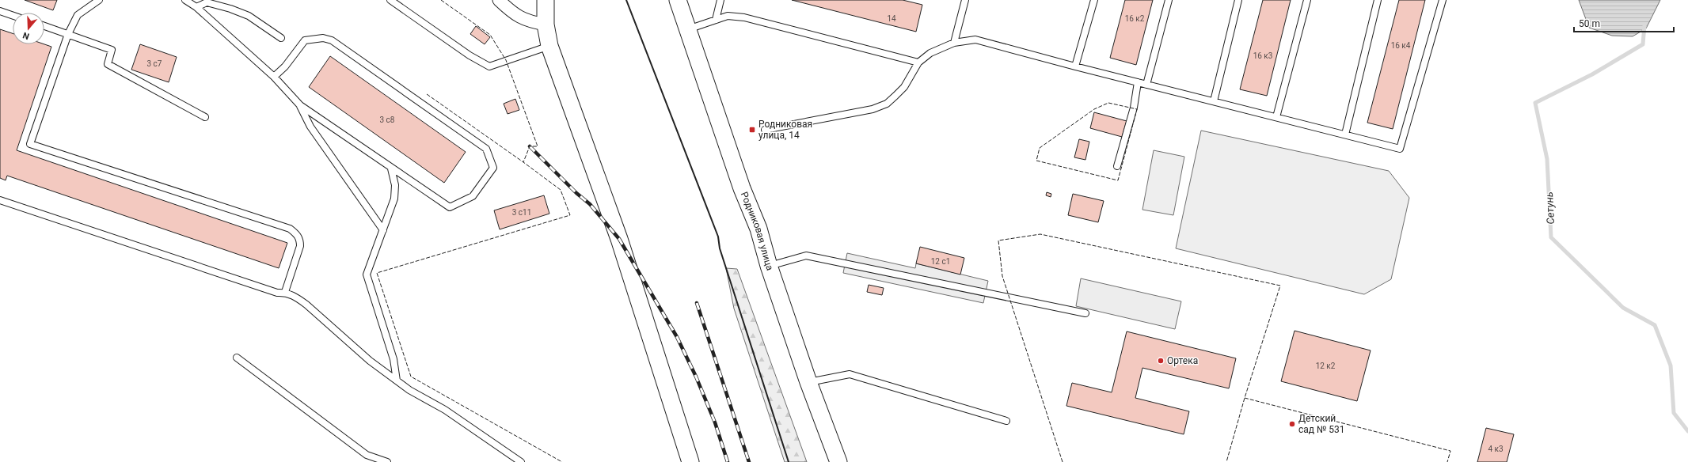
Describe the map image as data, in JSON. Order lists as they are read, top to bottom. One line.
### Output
{"streets":{"main road":["Родниковая улица"]},"water":["Сетунь"],"places":{"transit":["Родниковая улица, 14"],"other":["Ортека","Детский сад № 531"]},"house_numbers":["14","16 к2","16 к4","16 к3","3 c7","3 c8","3 c11","12 с1","12 к2","4 к3"],"scale_bar":"50 m","north":"bottom"}
